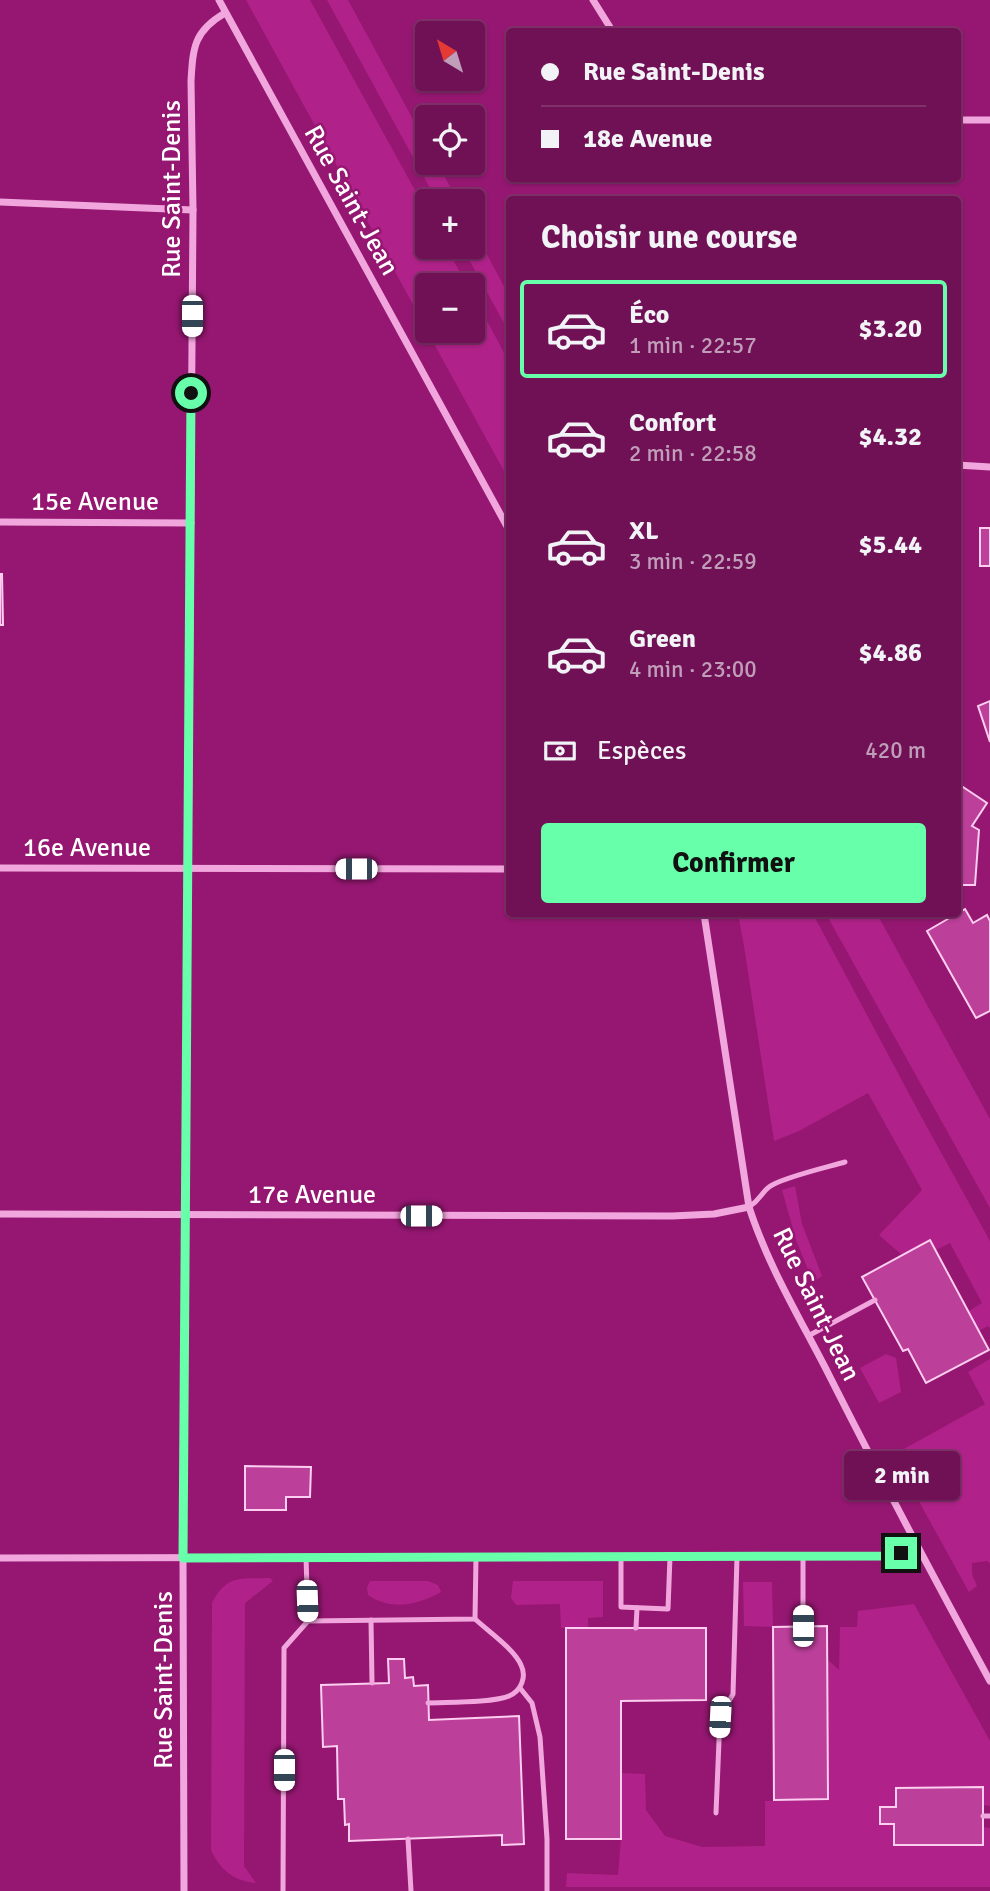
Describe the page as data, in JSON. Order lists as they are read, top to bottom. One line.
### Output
{"streets":{"street":["Rue Saint-Denis","Rue Saint-Jean","15e Avenue","16e Avenue","17e Avenue"]},"crossings":[["Rue Saint-Denis","Rue Saint-Jean"],["Rue Saint-Denis","15e Avenue"],["Rue Saint-Denis","16e Avenue"],["Rue Saint-Denis","17e Avenue"],["Rue Saint-Jean","17e Avenue"]],"north":"top left","page":{"map_buttons":["+","−"],"banner":["Rue Saint-Denis","18e Avenue"],"heading":"Choisir une course","list":[{"name":"Éco","note":"1 min · 22:57","value":"$3.20"},{"name":"Confort","note":"2 min · 22:58","value":"$4.32"},{"name":"XL","note":"3 min · 22:59","value":"$5.44"},{"name":"Green","note":"4 min · 23:00","value":"$4.86"}],"pay":["Espèces","420 m"],"buttons":"Confirmer","bubble":"2 min"}}
